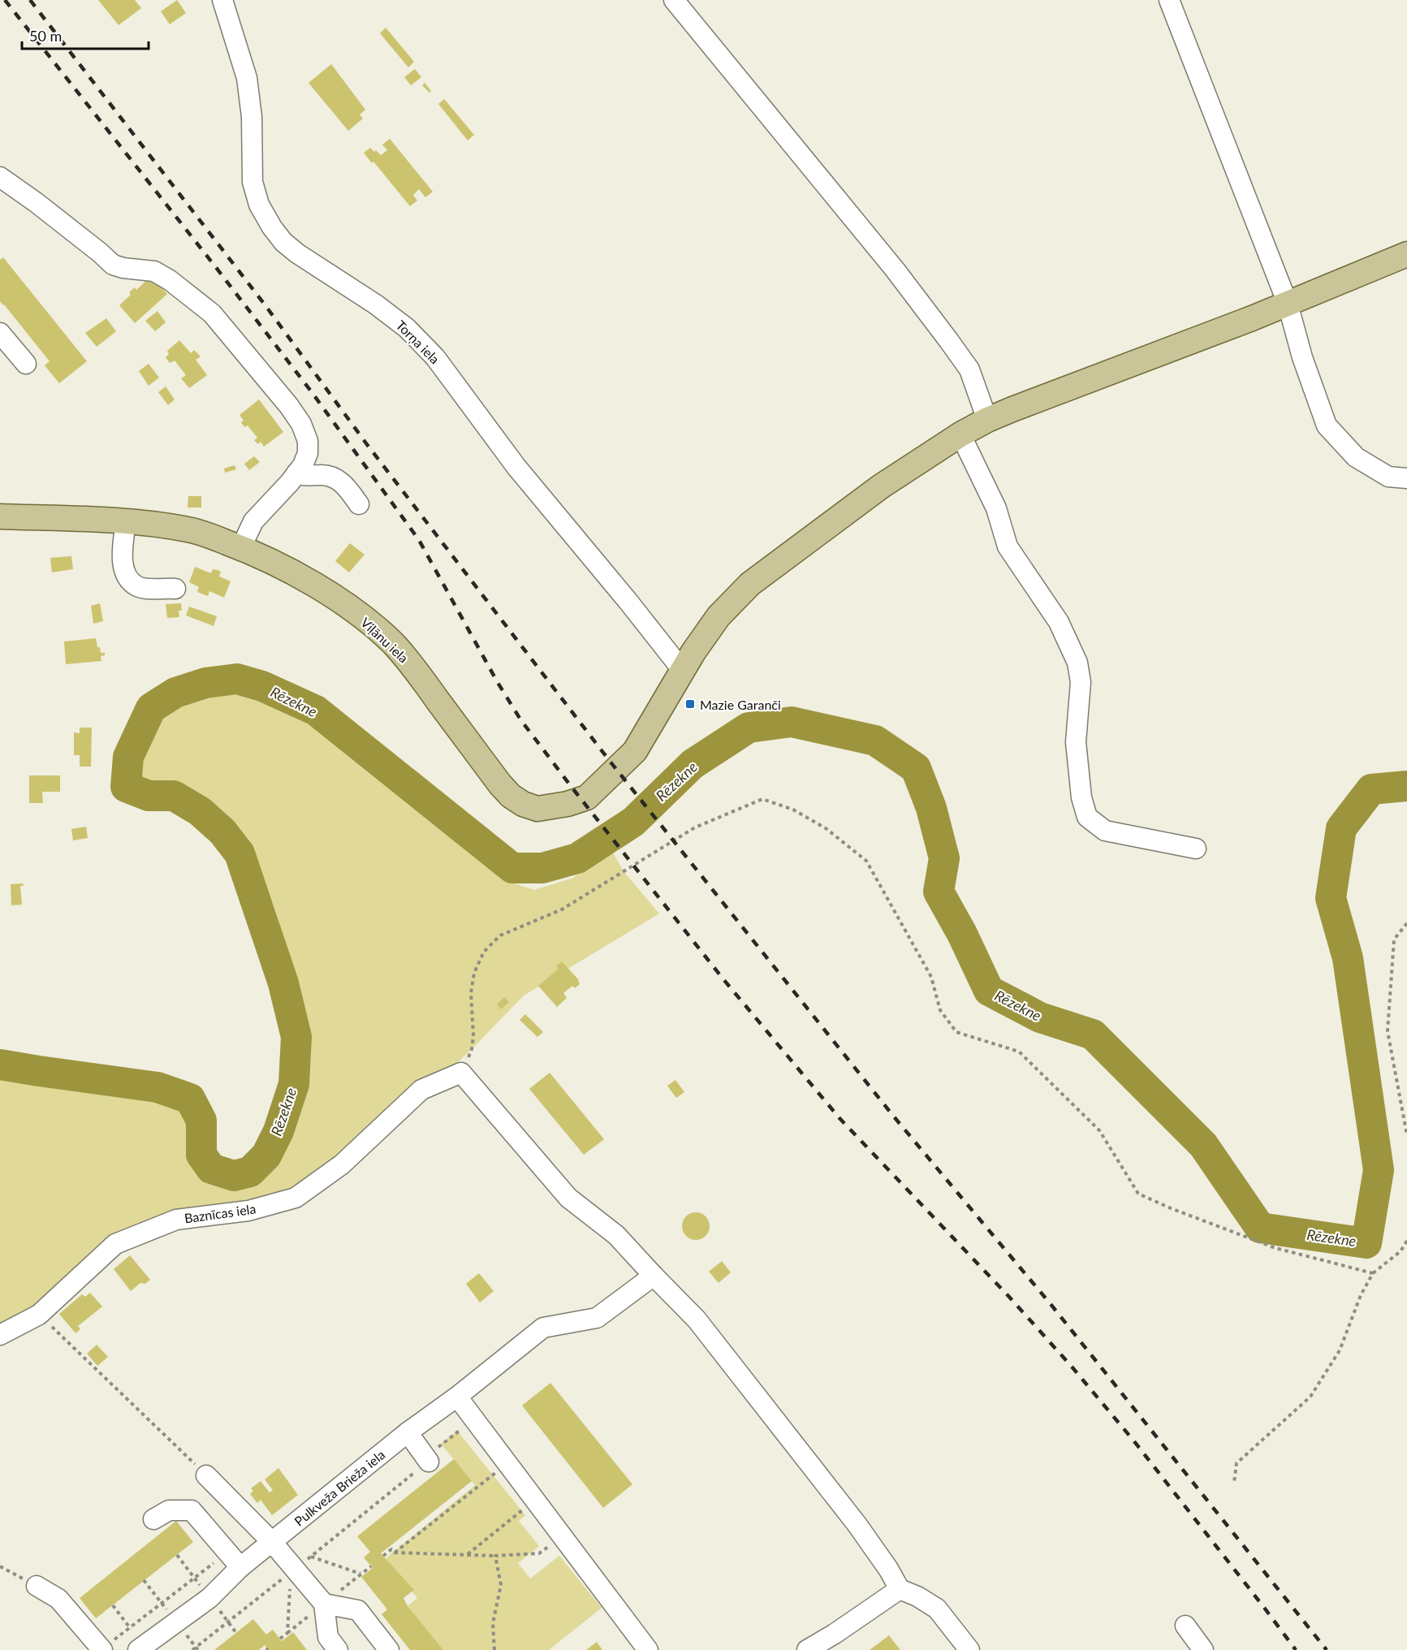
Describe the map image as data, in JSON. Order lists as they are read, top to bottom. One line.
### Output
{"streets":{"main road":["Viļānu iela"],"street":["Torņa iela","Baznīcas iela","Pulkveža Brieža iela"]},"crossings":[["Torņa iela","Viļānu iela"]],"water":["Rēzekne"],"places":{"transit":["Mazie Garanči"]},"scale_bar":"50 m"}
